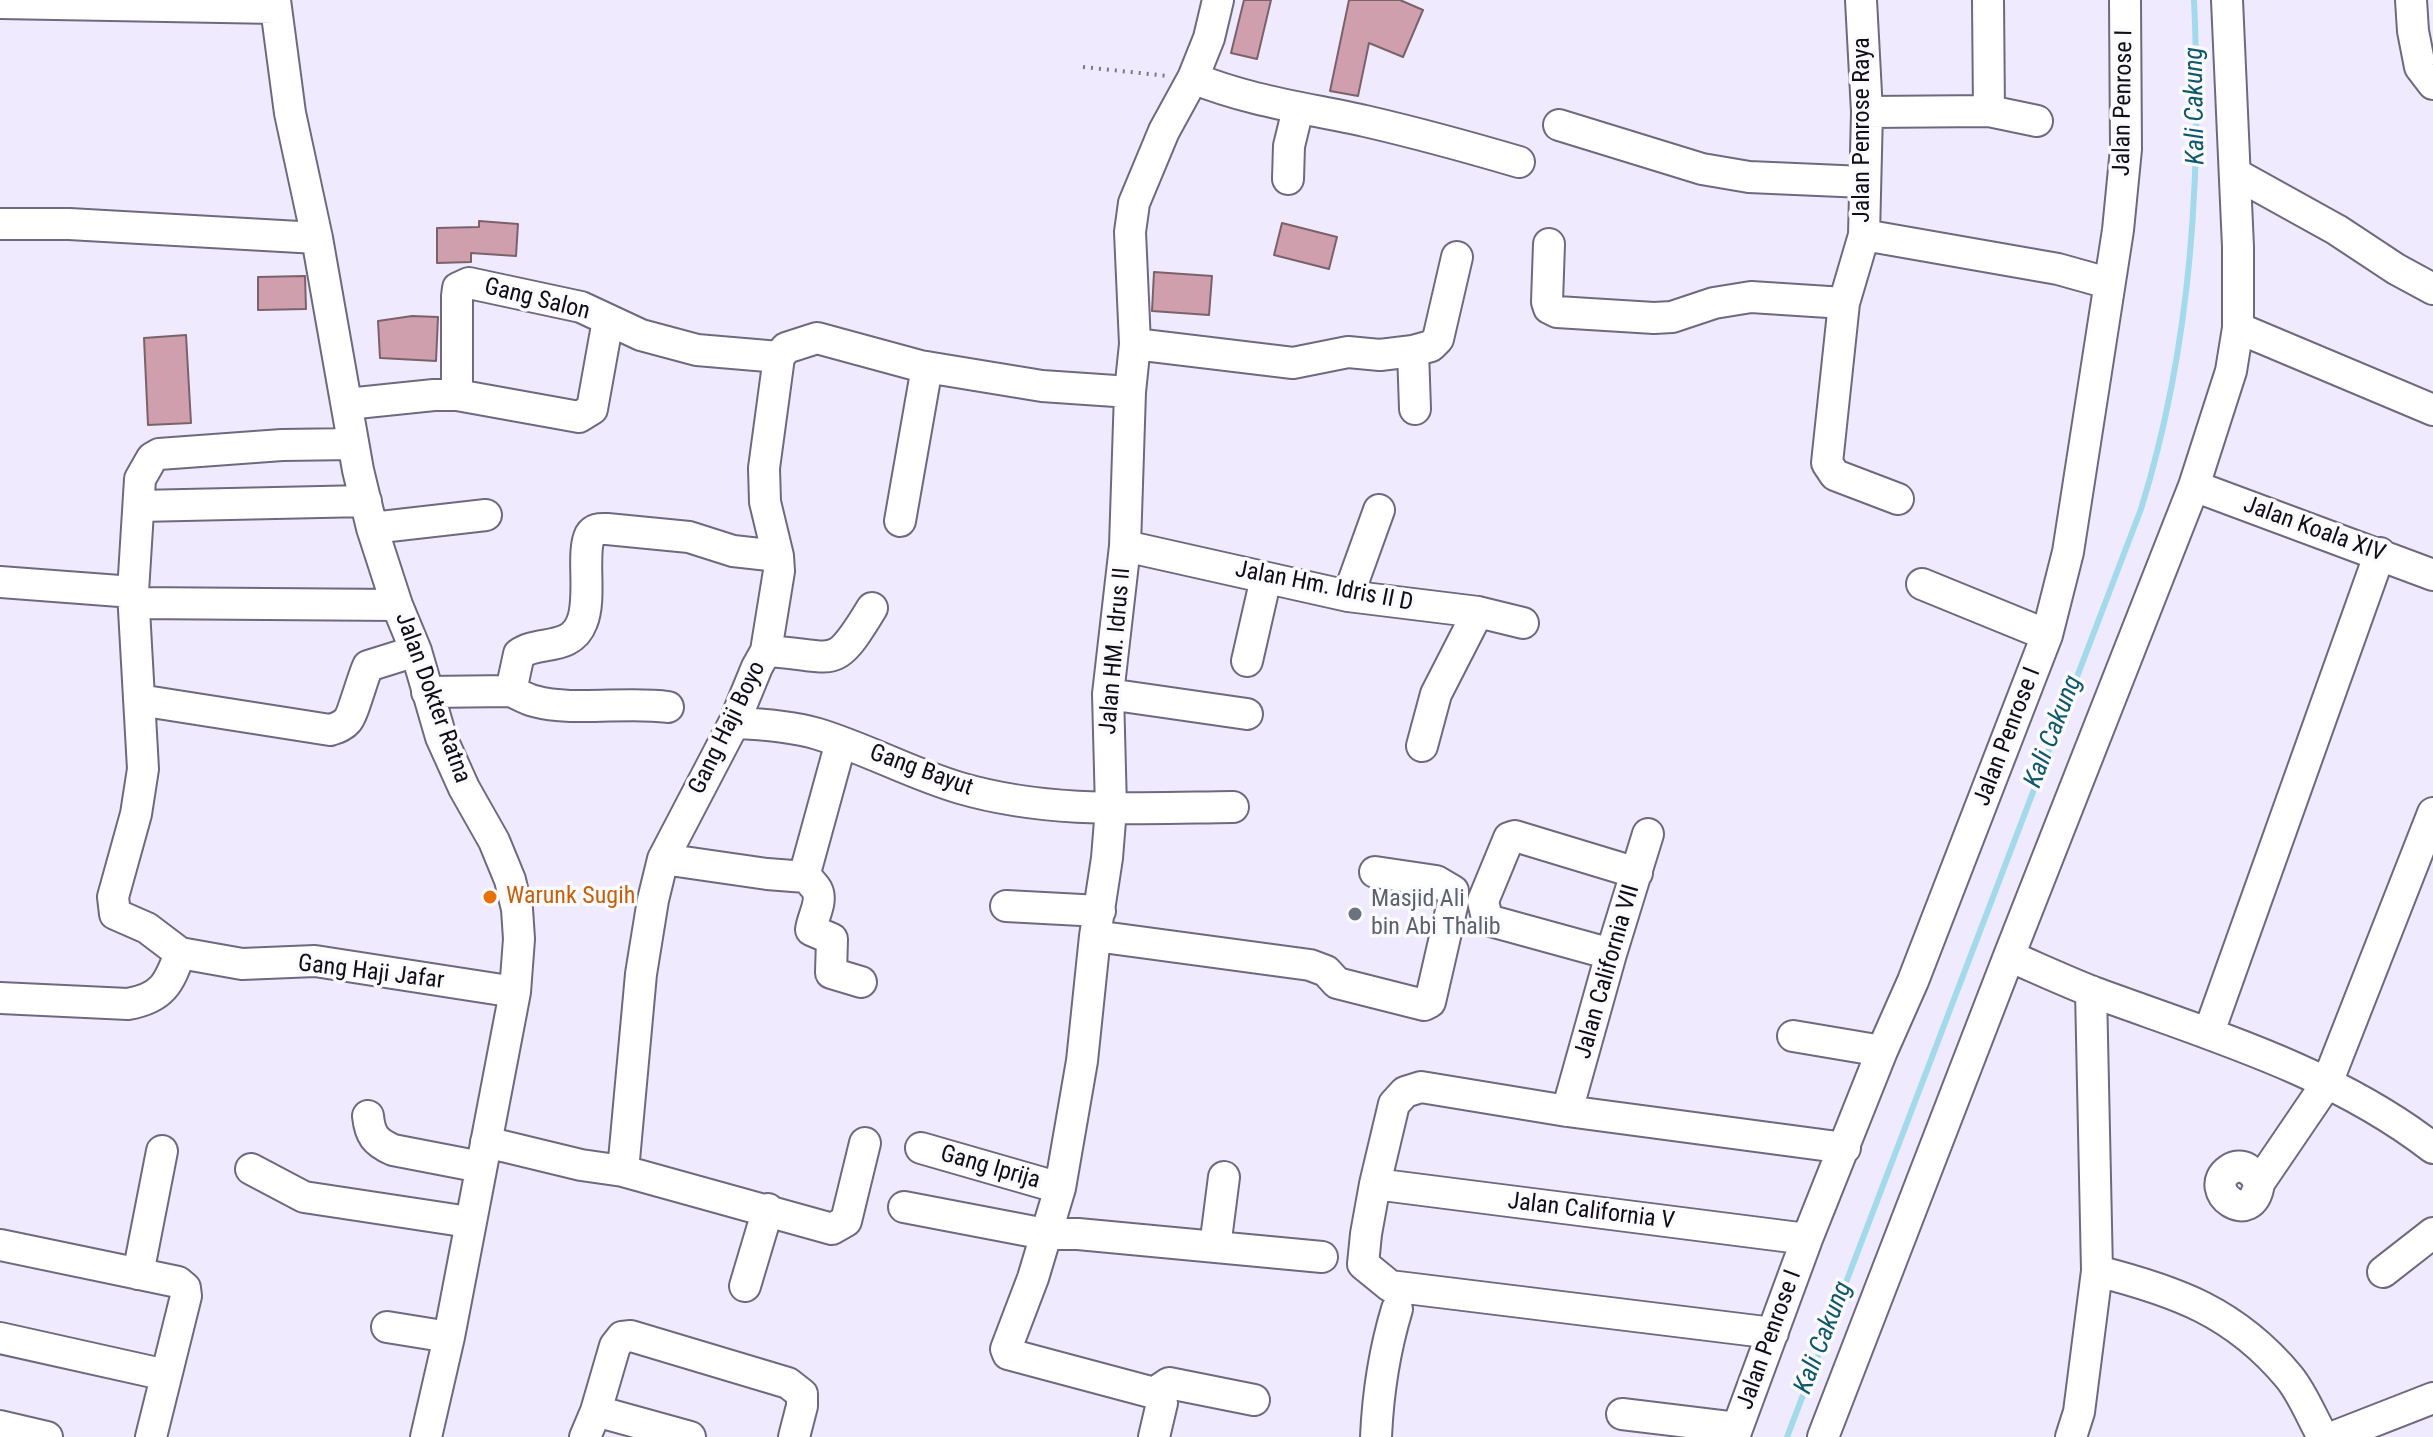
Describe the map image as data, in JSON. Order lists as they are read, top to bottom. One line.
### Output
{"streets":{"street":["Jalan Penrose I","Jalan Penrose Raya","Gang Salon","Jalan Koala XIV","Jalan Hm. Idris II D","Jalan HM. Idrus II","Jalan Dokter Ratna","Gang Haji Boyo","Gang Bayut","Jalan California VII","Gang Haji Jafar","Gang Iprija","Jalan California V"]},"crossings":[["Jalan Penrose I","Jalan California V"],["Gang Salon","Gang Haji Boyo"],["Jalan Hm. Idris II D","Jalan HM. Idrus II"],["Jalan HM. Idrus II","Gang Bayut"],["Jalan HM. Idrus II","Gang Iprija"],["Jalan Dokter Ratna","Gang Haji Jafar"],["Gang Haji Boyo","Gang Bayut"]],"water":["Kali Cakung"],"places":["Warunk Sugih","Masjid Ali bin Abi Thalib"]}
